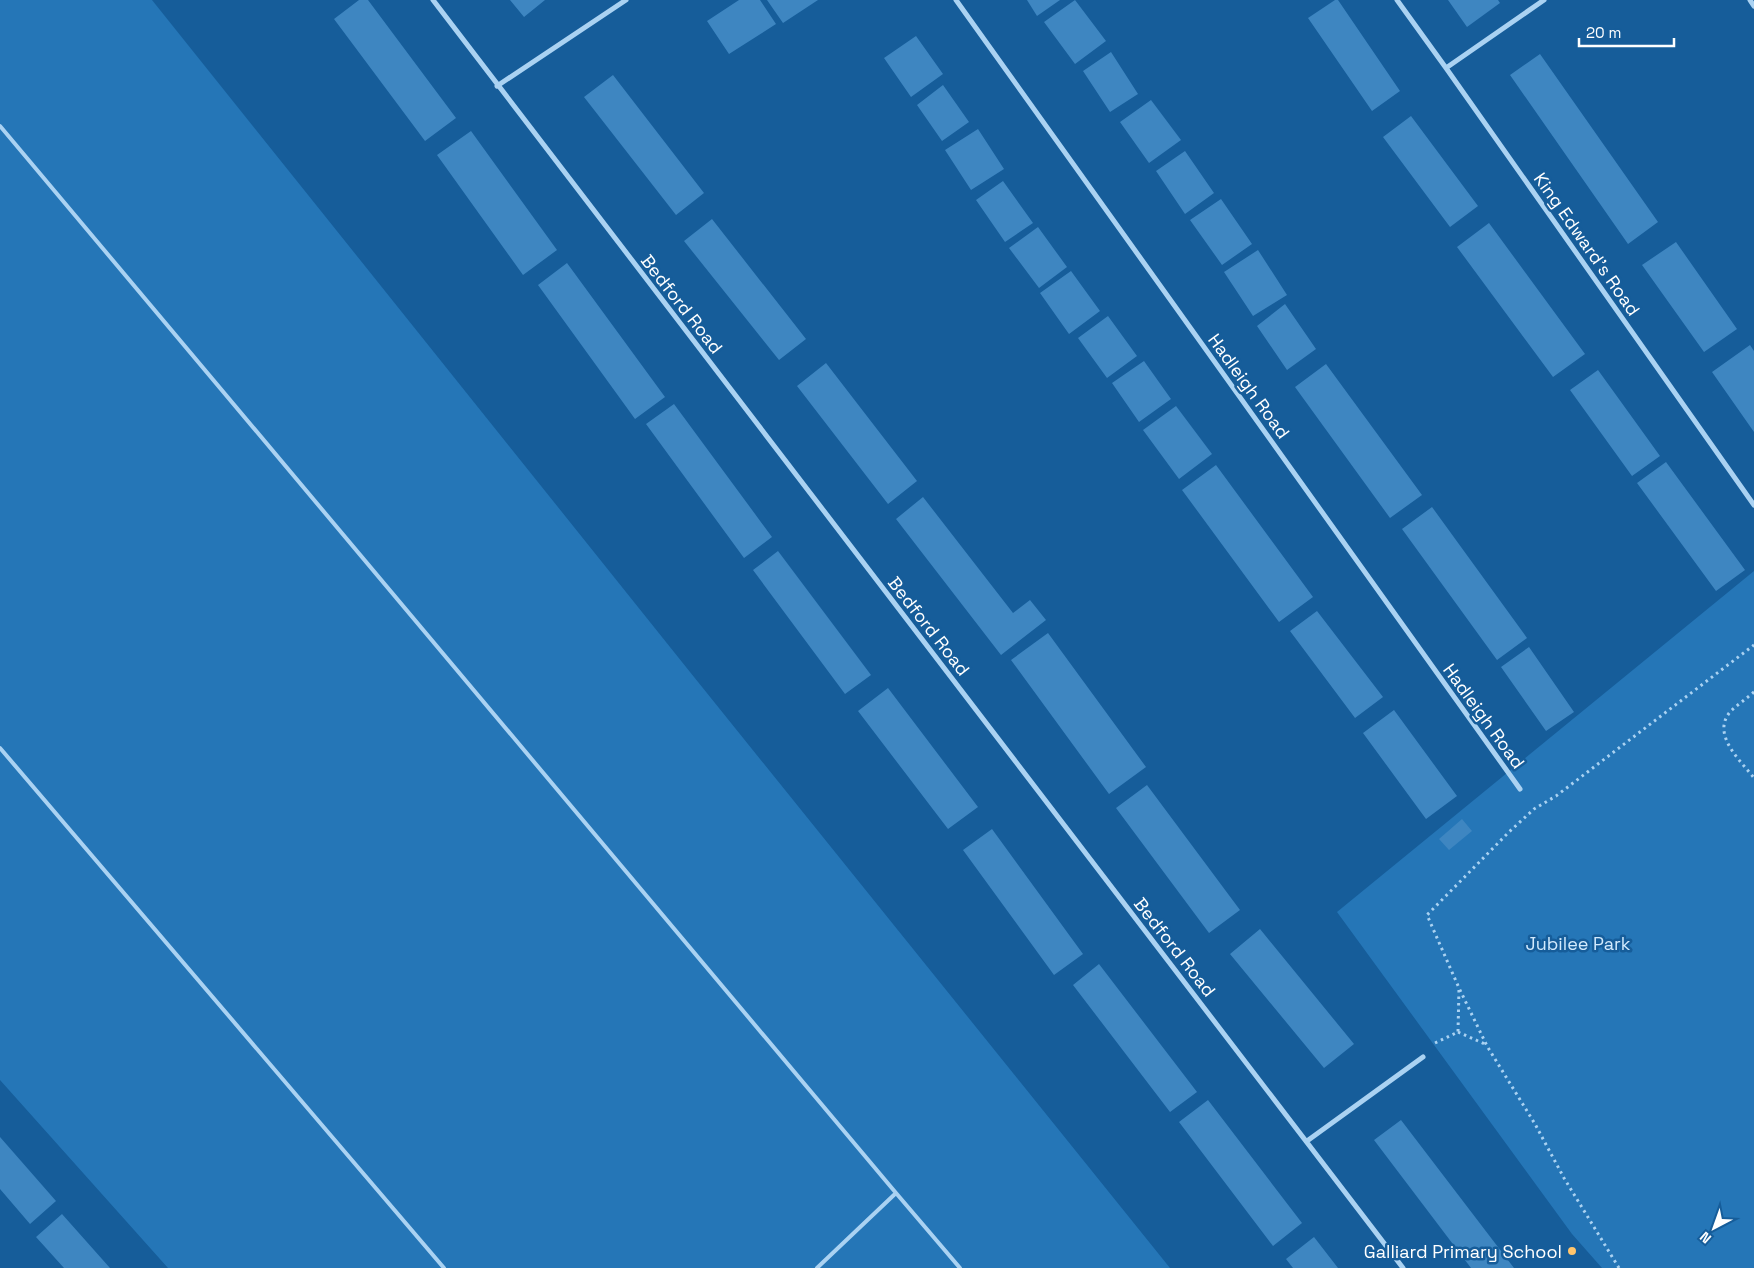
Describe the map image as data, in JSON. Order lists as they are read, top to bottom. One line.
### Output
{"streets":{"street":["King Edward's Road","Bedford Road","Hadleigh Road"]},"parks":["Jubilee Park"],"places":["Galliard Primary School"],"scale_bar":"20 m","north":"bottom left"}
